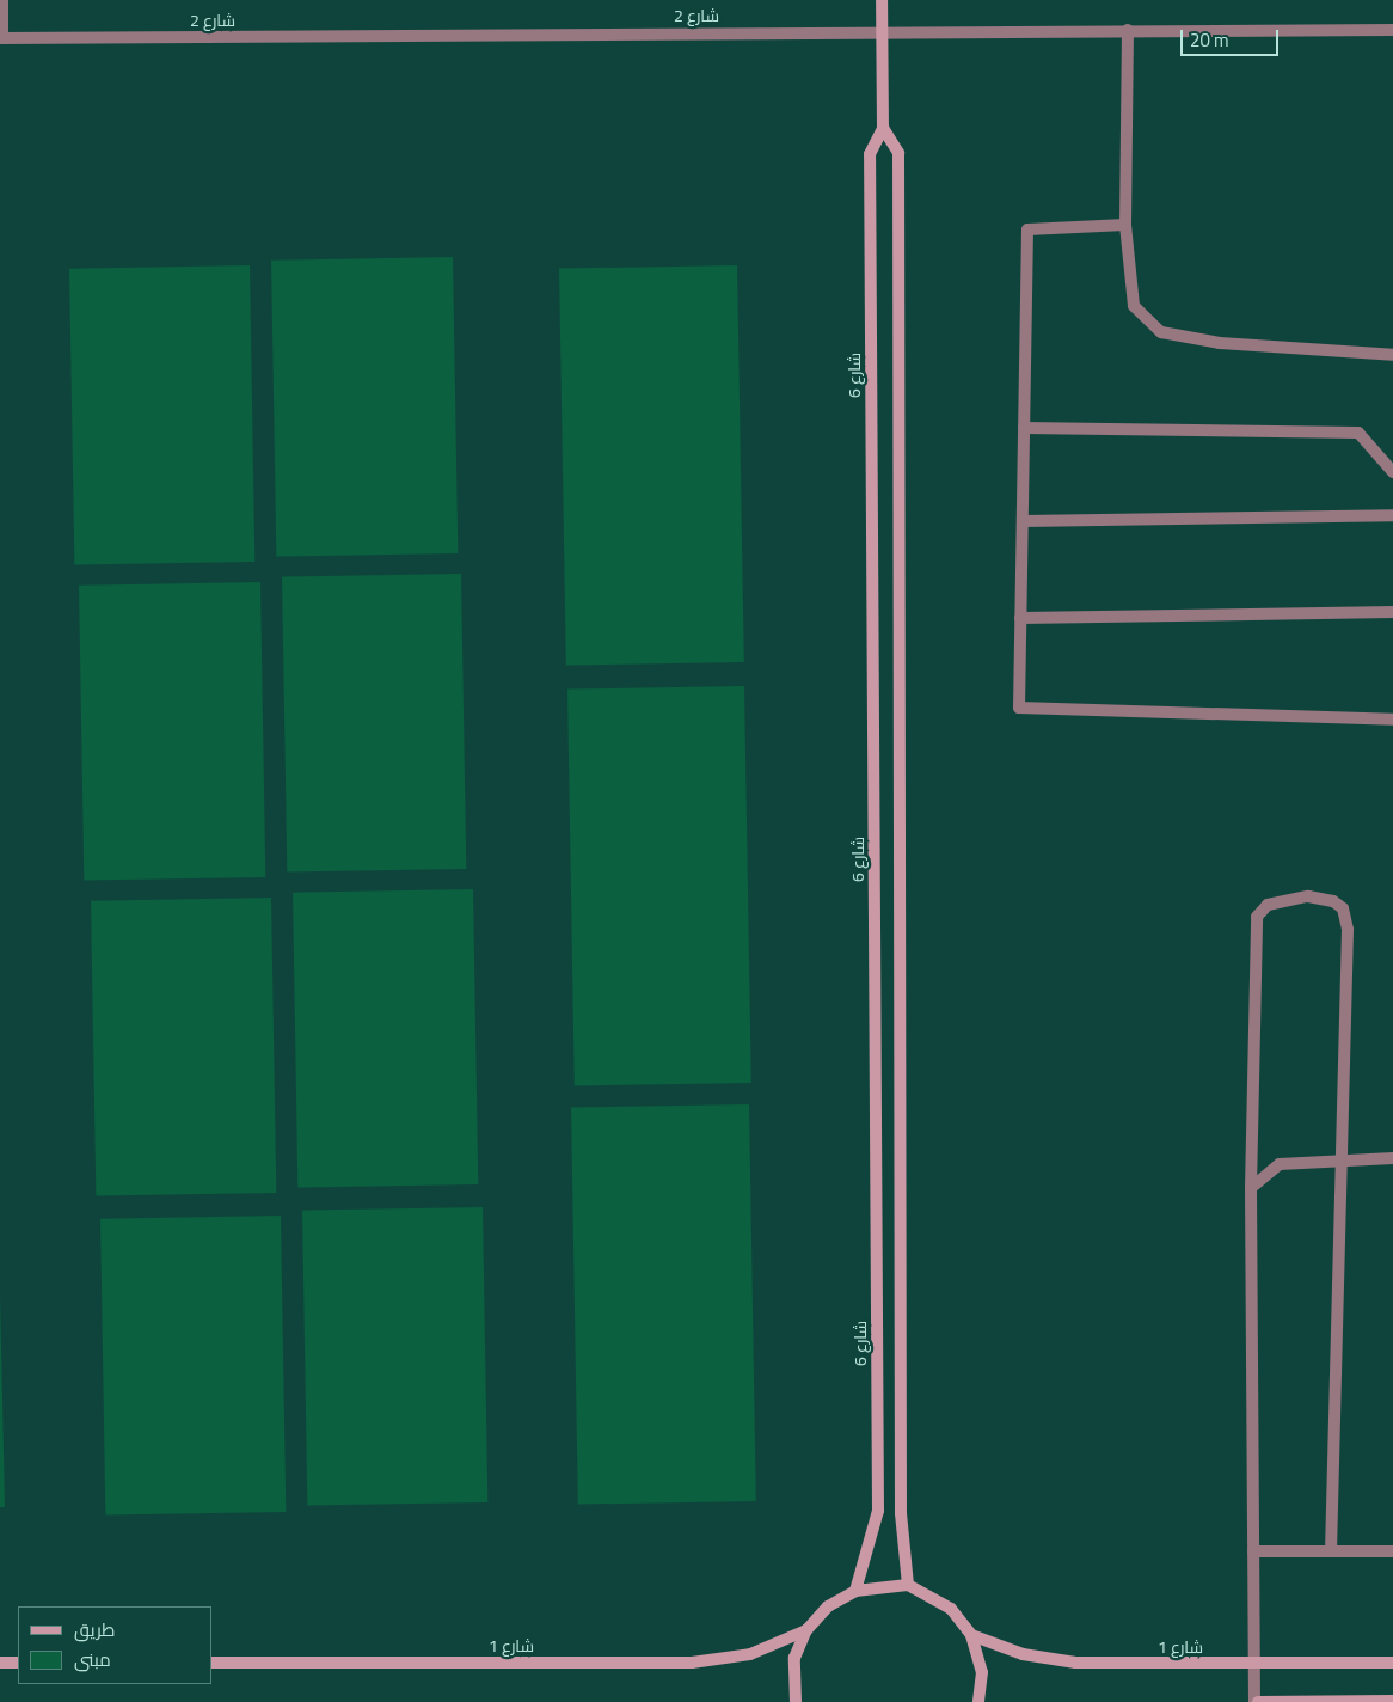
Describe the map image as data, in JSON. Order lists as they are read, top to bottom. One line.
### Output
{"streets":{"street":["شارع 2","شارع 6","شارع 1"]},"crossings":[["شارع 2","شارع 6"]],"legend":["طريق","مبنى"],"scale_bar":"20 m"}
